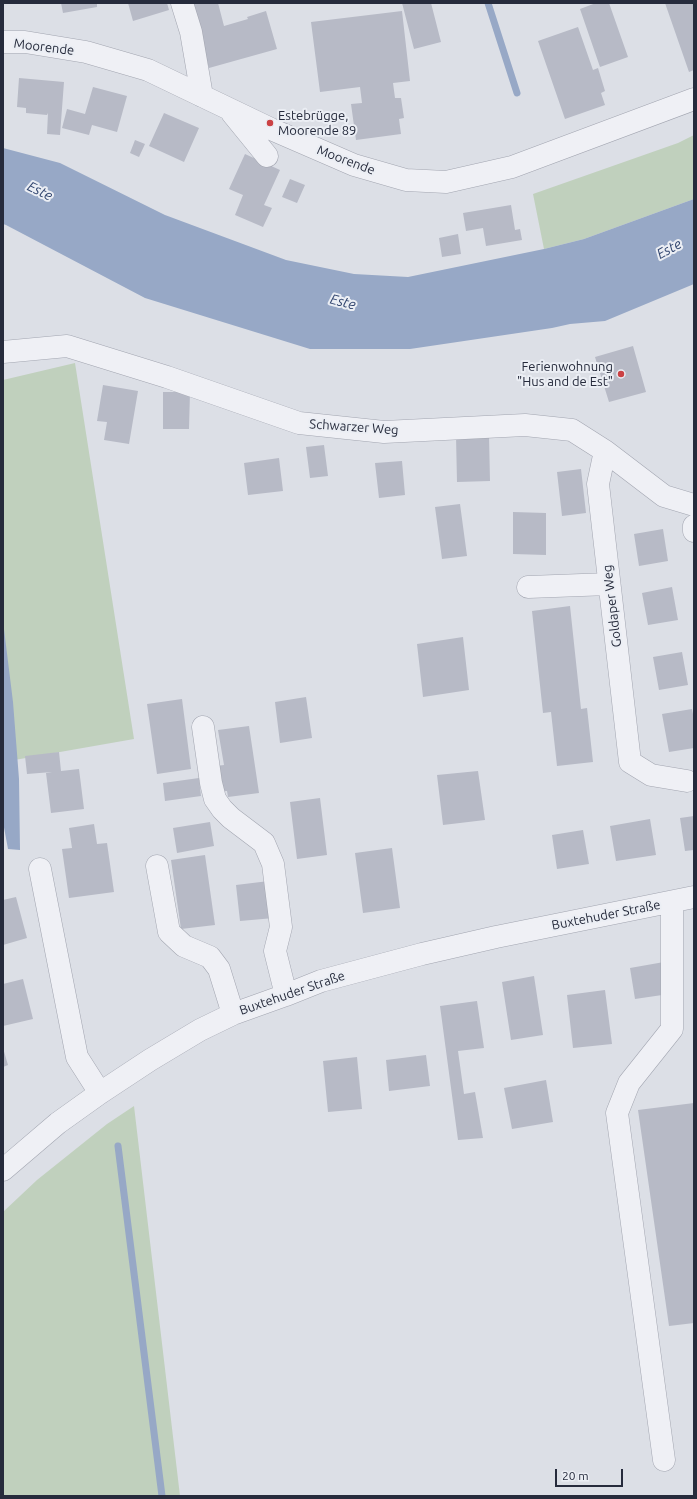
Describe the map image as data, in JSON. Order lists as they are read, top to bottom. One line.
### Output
{"streets":{"street":["Moorende","Schwarzer Weg","Goldaper Weg","Buxtehuder Straße"]},"crossings":[["Schwarzer Weg","Goldaper Weg"]],"water":["Este"],"places":["Estebrügge, Moorende 89","Ferienwohnung \"Hus and de Est\""],"scale_bar":"20 m"}
